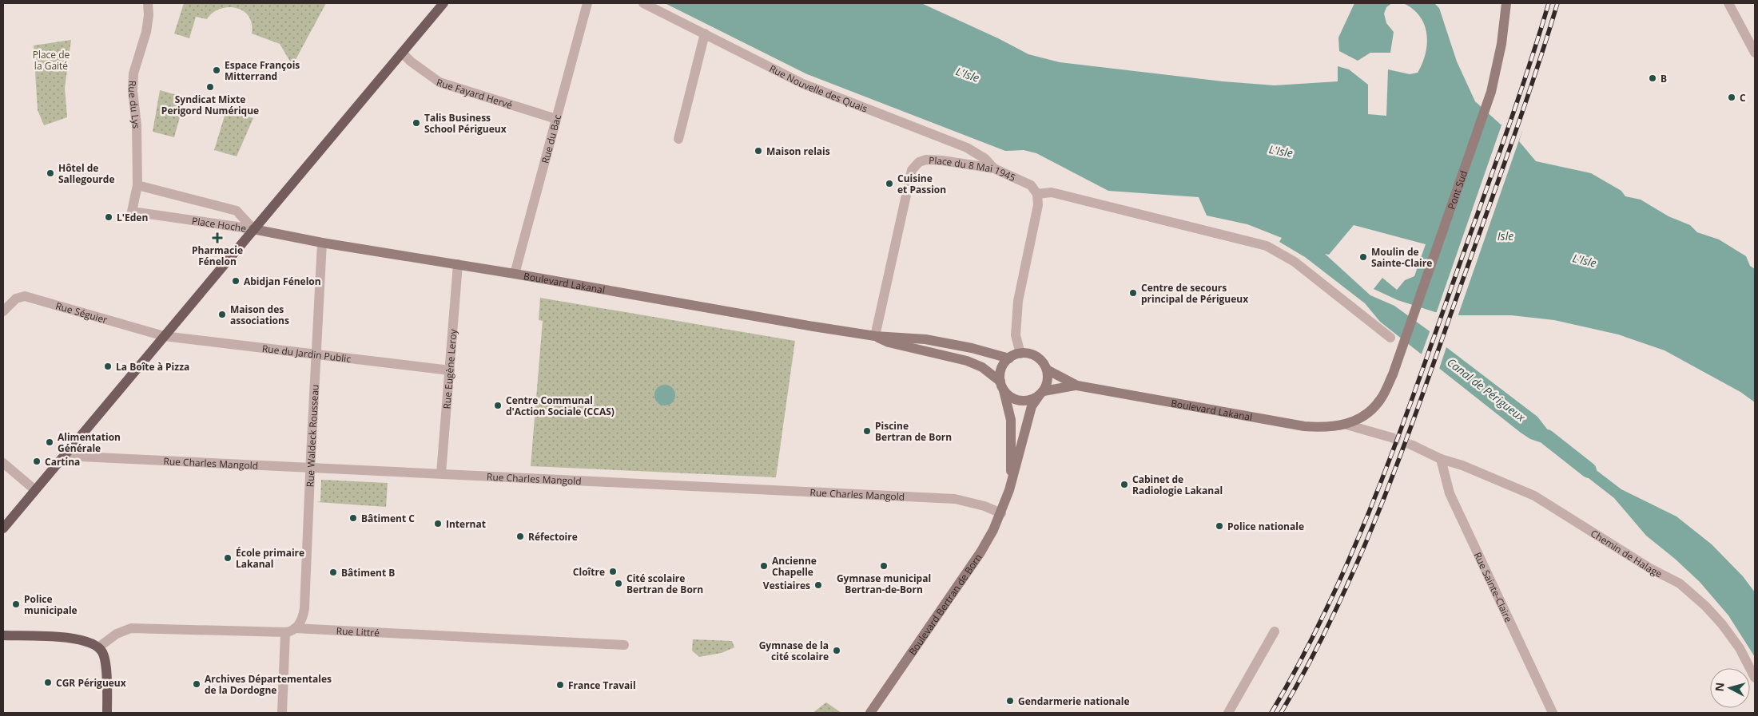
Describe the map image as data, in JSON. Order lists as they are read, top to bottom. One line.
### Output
{"streets":{"main road":["Pont Sud","Boulevard Lakanal","Boulevard Bertran de Born"],"street":["Rue Nouvelle des Quais","Rue Fayard Hervé","Rue du Lys","Rue du Bac","Place du 8 Mai 1945","Place Hoche","Rue Séguier","Rue du Jardin Public","Rue Eugène Leroy","Rue Waldeck Rousseau","Rue Charles Mangold","Chemin de Halage","Rue Sainte-Claire","Rue Littré"]},"crossings":[["Rue Nouvelle des Quais","Place du 8 Mai 1945"],["Rue Fayard Hervé","Rue du Bac"],["Rue du Lys","Place Hoche"],["Rue du Bac","Boulevard Lakanal"],["Place du 8 Mai 1945","Boulevard Lakanal"],["Pont Sud","Boulevard Lakanal"],["Place Hoche","Boulevard Lakanal"],["Boulevard Lakanal","Rue Eugène Leroy"],["Boulevard Lakanal","Rue Waldeck Rousseau"],["Boulevard Lakanal","Boulevard Bertran de Born"],["Rue Séguier","Rue du Jardin Public"],["Rue du Jardin Public","Rue Eugène Leroy"],["Rue du Jardin Public","Rue Waldeck Rousseau"],["Rue Eugène Leroy","Rue Charles Mangold"],["Rue Waldeck Rousseau","Rue Charles Mangold"],["Rue Waldeck Rousseau","Rue Littré"],["Rue Charles Mangold","Boulevard Bertran de Born"],["Chemin de Halage","Rue Sainte-Claire"]],"water":["L'Isle","Isle","Canal de Périgueux"],"parks":["Place de la Gaité"],"places":{"other":["Espace François Mitterrand","B","Syndicat Mixte Perigord Numérique","C","Talis Business School Périgueux","Maison relais","Hôtel de Sallegourde","Cuisine et Passion","L'Eden","Moulin de Sainte-Claire","Abidjan Fénelon","Centre de secours principal de Périgueux","Maison des associations","La Boîte à Pizza","Centre Communal d'Action Sociale (CCAS)","Piscine Bertran de Born","Alimentation Générale","Cartina","Cabinet de Radiologie Lakanal","Bâtiment C","Internat","Police nationale","Réfectoire","École primaire Lakanal","Ancienne Chapelle","Gymnase municipal Bertran-de-Born","Cloître","Bâtiment B","Cité scolaire Bertran de Born","Vestiaires","Police municipale","Gymnase de la cité scolaire","CGR Périgueux","Archives Départementales de la Dordogne","France Travail","Gendarmerie nationale"],"health":["Pharmacie Fénelon"]},"north":"left"}
